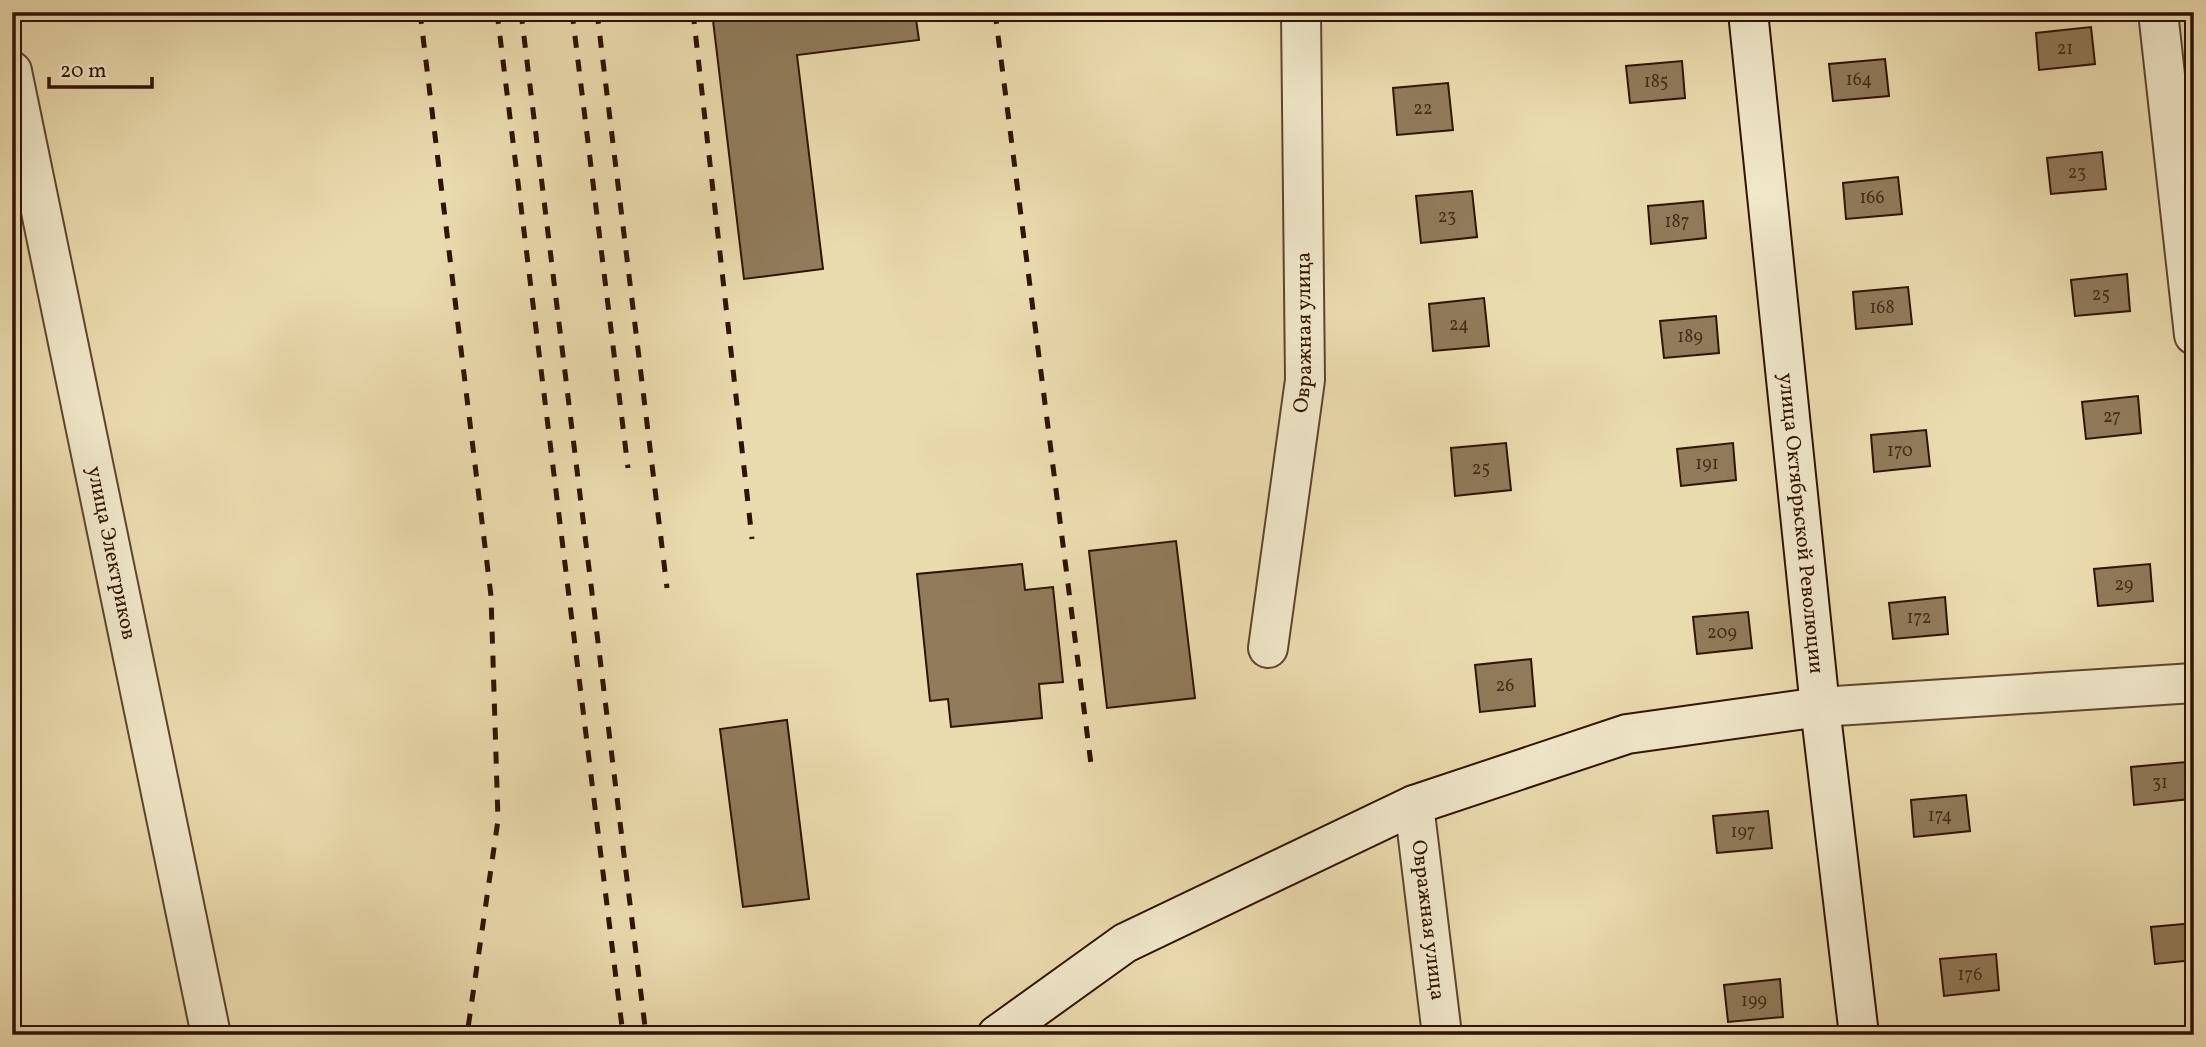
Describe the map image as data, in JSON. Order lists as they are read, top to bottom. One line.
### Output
{"streets":{"street":["Овражная улица","улица Октябрьской Революции","улица Электриков"]},"house_numbers":["21","164","185","22","23","166","23","187","25","168","24","189","27","170","191","25","29","172","209","26","31","174","197","176","199"],"scale_bar":"20 m"}
